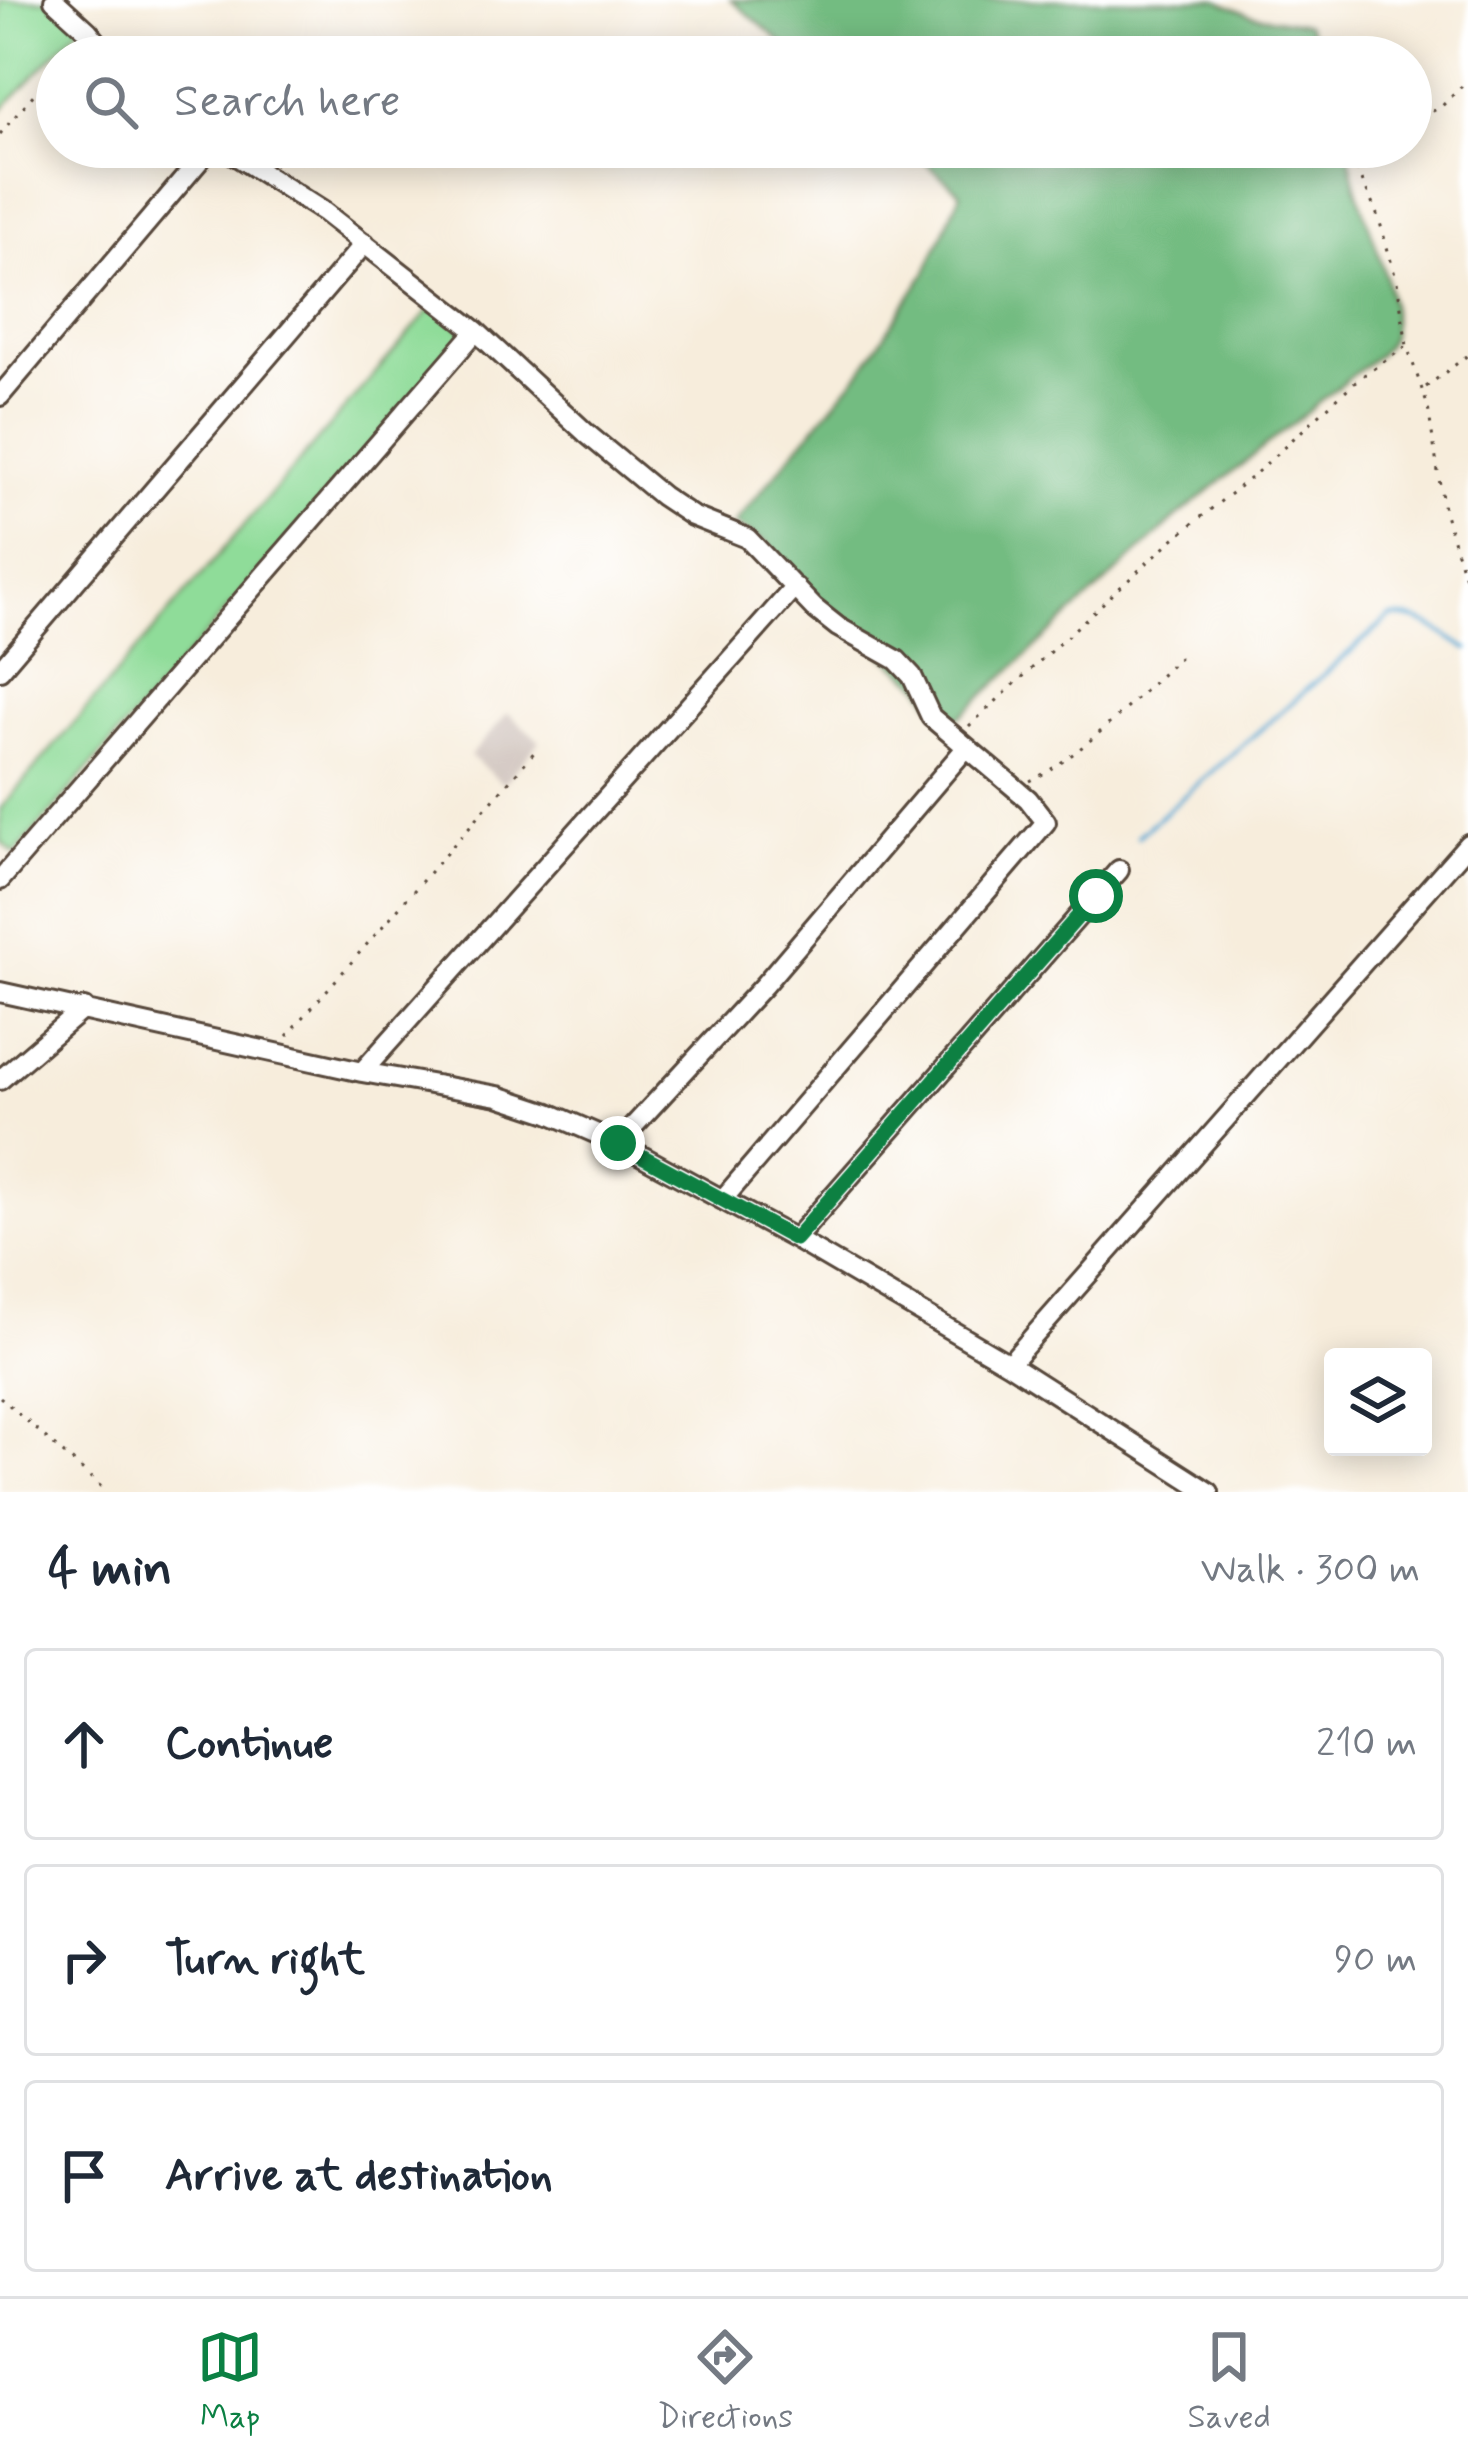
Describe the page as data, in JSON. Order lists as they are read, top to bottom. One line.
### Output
{"page":{"search":"Search here","heading":["4 min","Walk · 300 m"],"list":[["Continue","210 m"],["Turn right","90 m"],"Arrive at destination"],"nav":["Map","Directions","Saved"]}}
